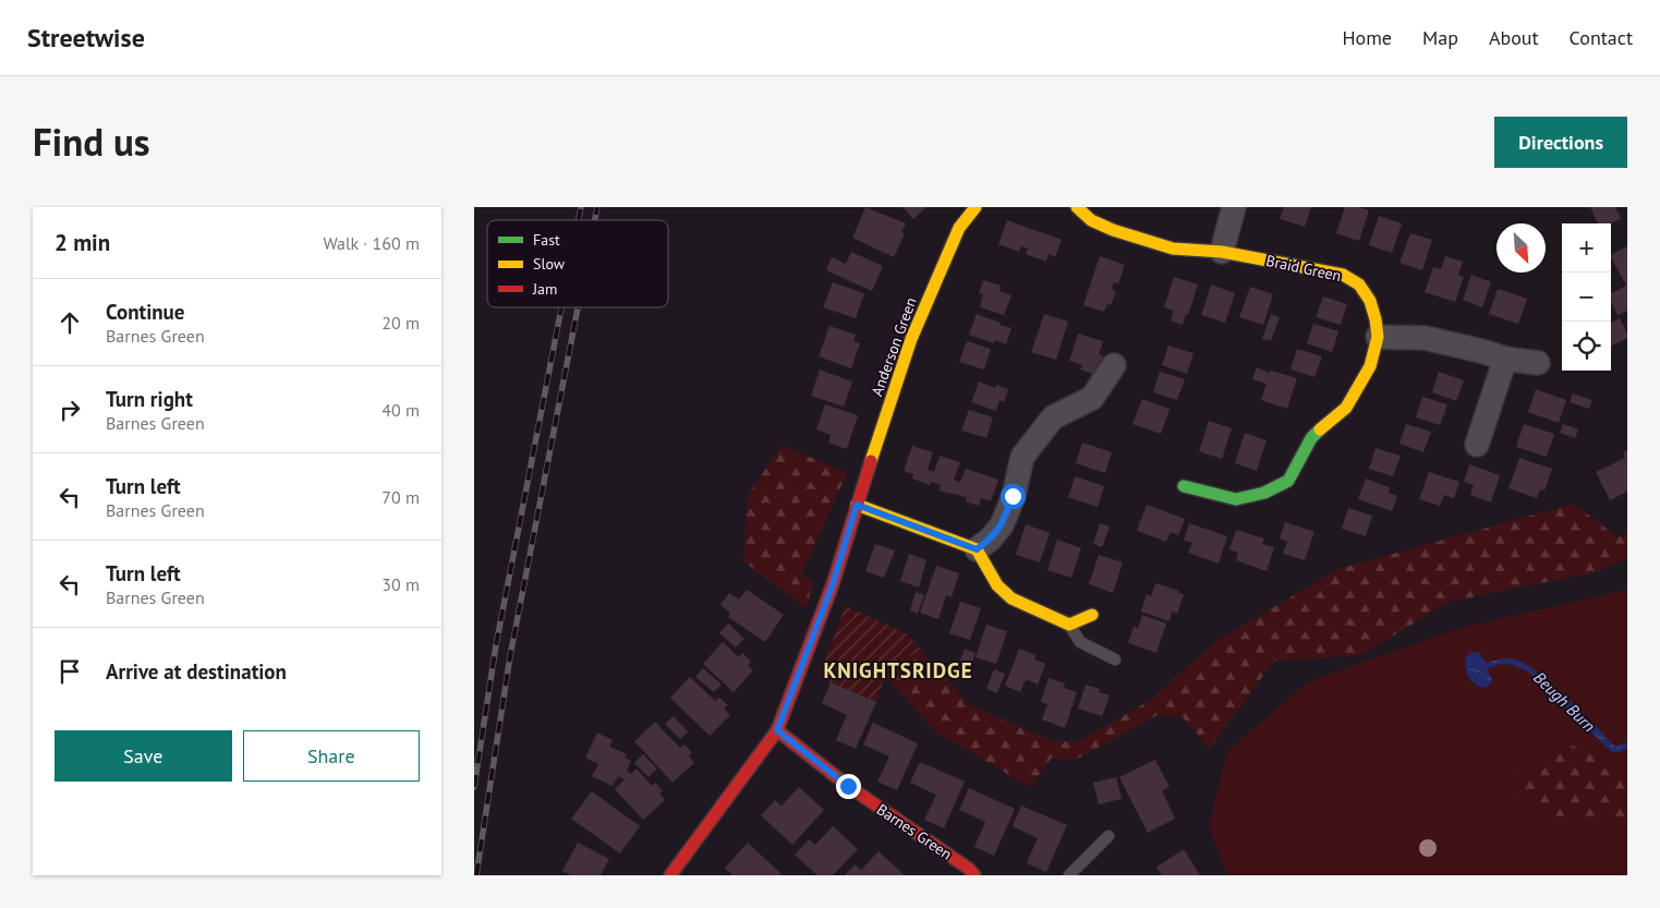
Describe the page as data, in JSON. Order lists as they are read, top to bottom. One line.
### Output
{"streets":{"street":["Braid Green","Anderson Green","Barnes Green"]},"districts":["KNIGHTSRIDGE"],"water":["Beugh Burn"],"legend":["Fast","Slow","Jam"],"north":"bottom right","page":{"header":"Streetwise","nav":["Home","Map","About","Contact"],"title":"Find us","buttons":["Directions",["Save","Share"]],"heading":["2 min","Walk · 160 m"],"map_buttons":["+","−"],"list":[["Continue","Barnes Green","20 m"],["Turn right","Barnes Green","40 m"],["Turn left","Barnes Green","70 m"],["Turn left","Barnes Green","30 m"],"Arrive at destination"]}}
